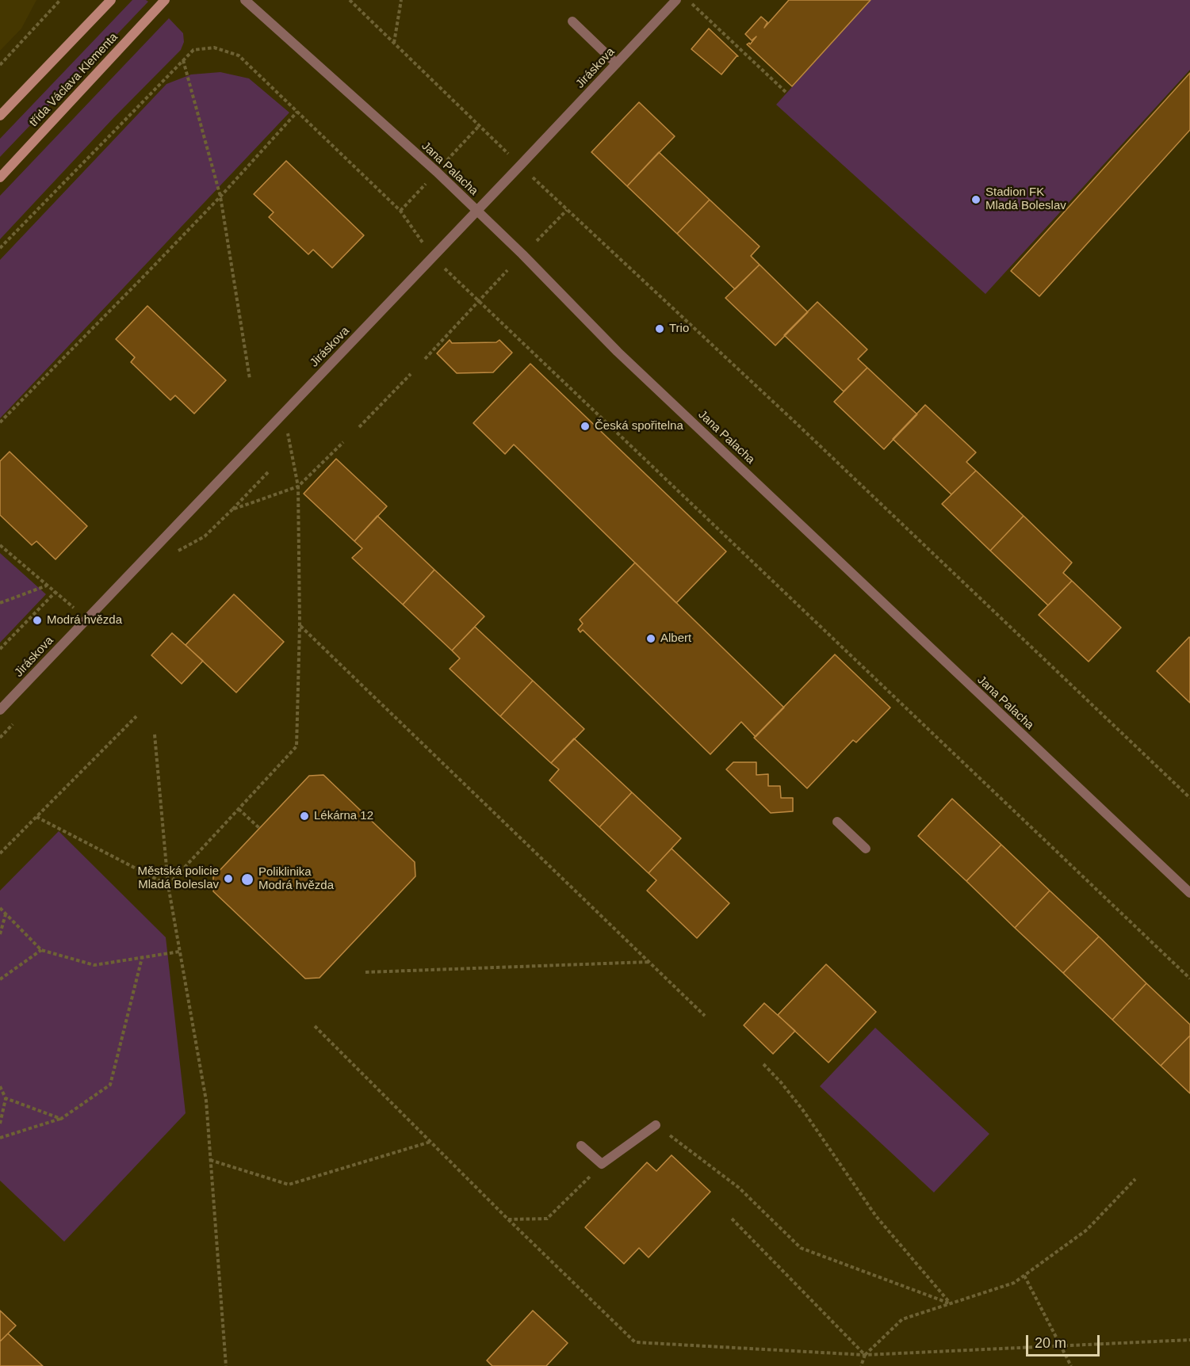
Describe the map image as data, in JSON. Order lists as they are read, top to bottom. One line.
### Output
{"streets":{"street":["Jiráskova","třída Václava Klementa","Jana Palacha"]},"crossings":[["Jiráskova","Jana Palacha"]],"places":["Stadion FK Mladá Boleslav","Trio","Česká spořitelna","Modrá hvězda","Albert","Lékárna 12","Městská policie Mladá Boleslav","Poliklinika Modrá hvězda"],"scale_bar":"20 m"}
